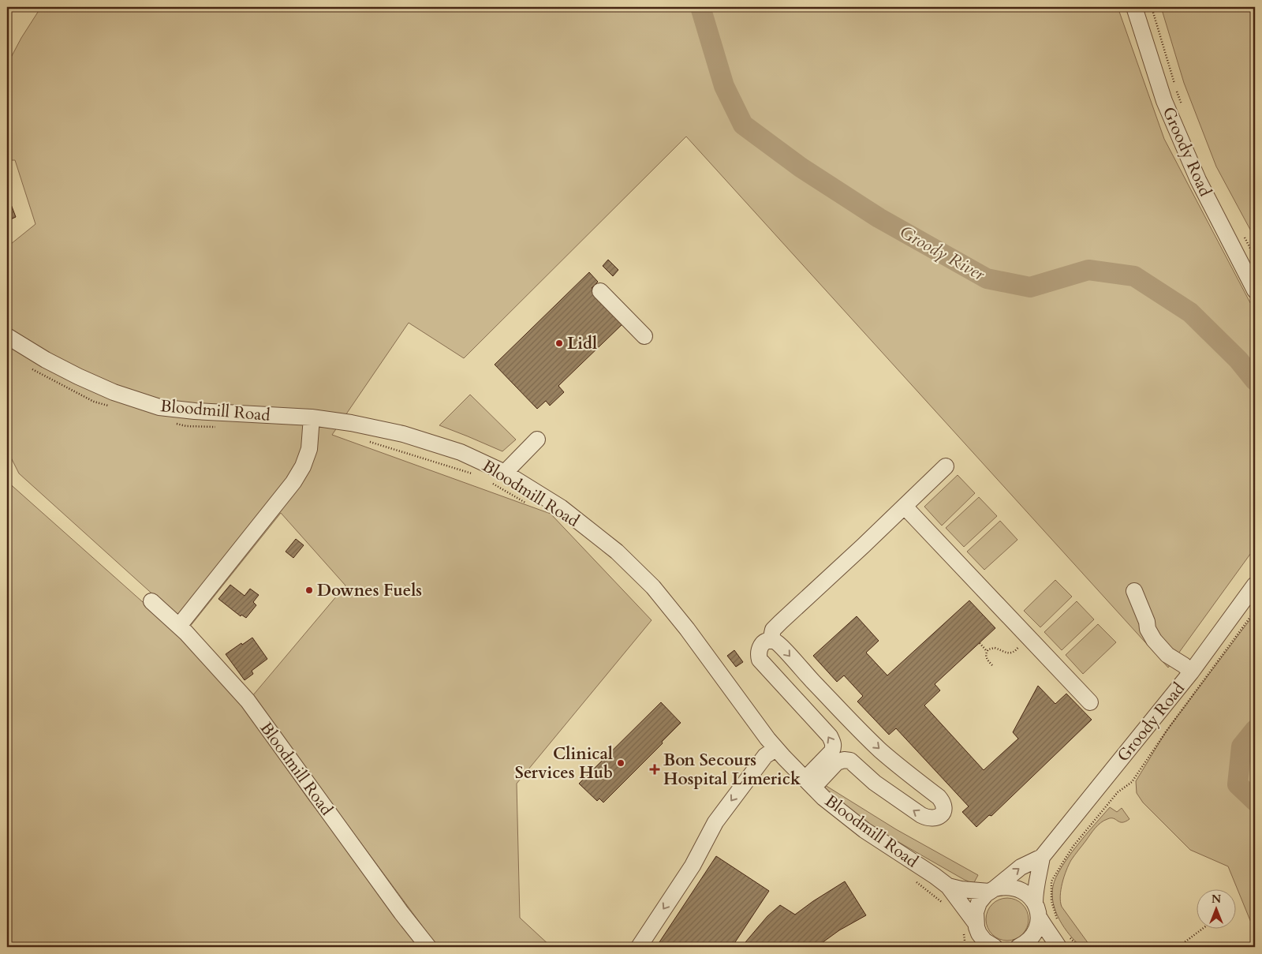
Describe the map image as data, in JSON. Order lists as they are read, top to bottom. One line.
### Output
{"streets":{"street":["Groody Road","Bloodmill Road"]},"water":["Groody River"],"places":{"other":["Lidl","Downes Fuels","Clinical Services Hub"],"health":["Bon Secours Hospital Limerick"]},"north":"top"}
